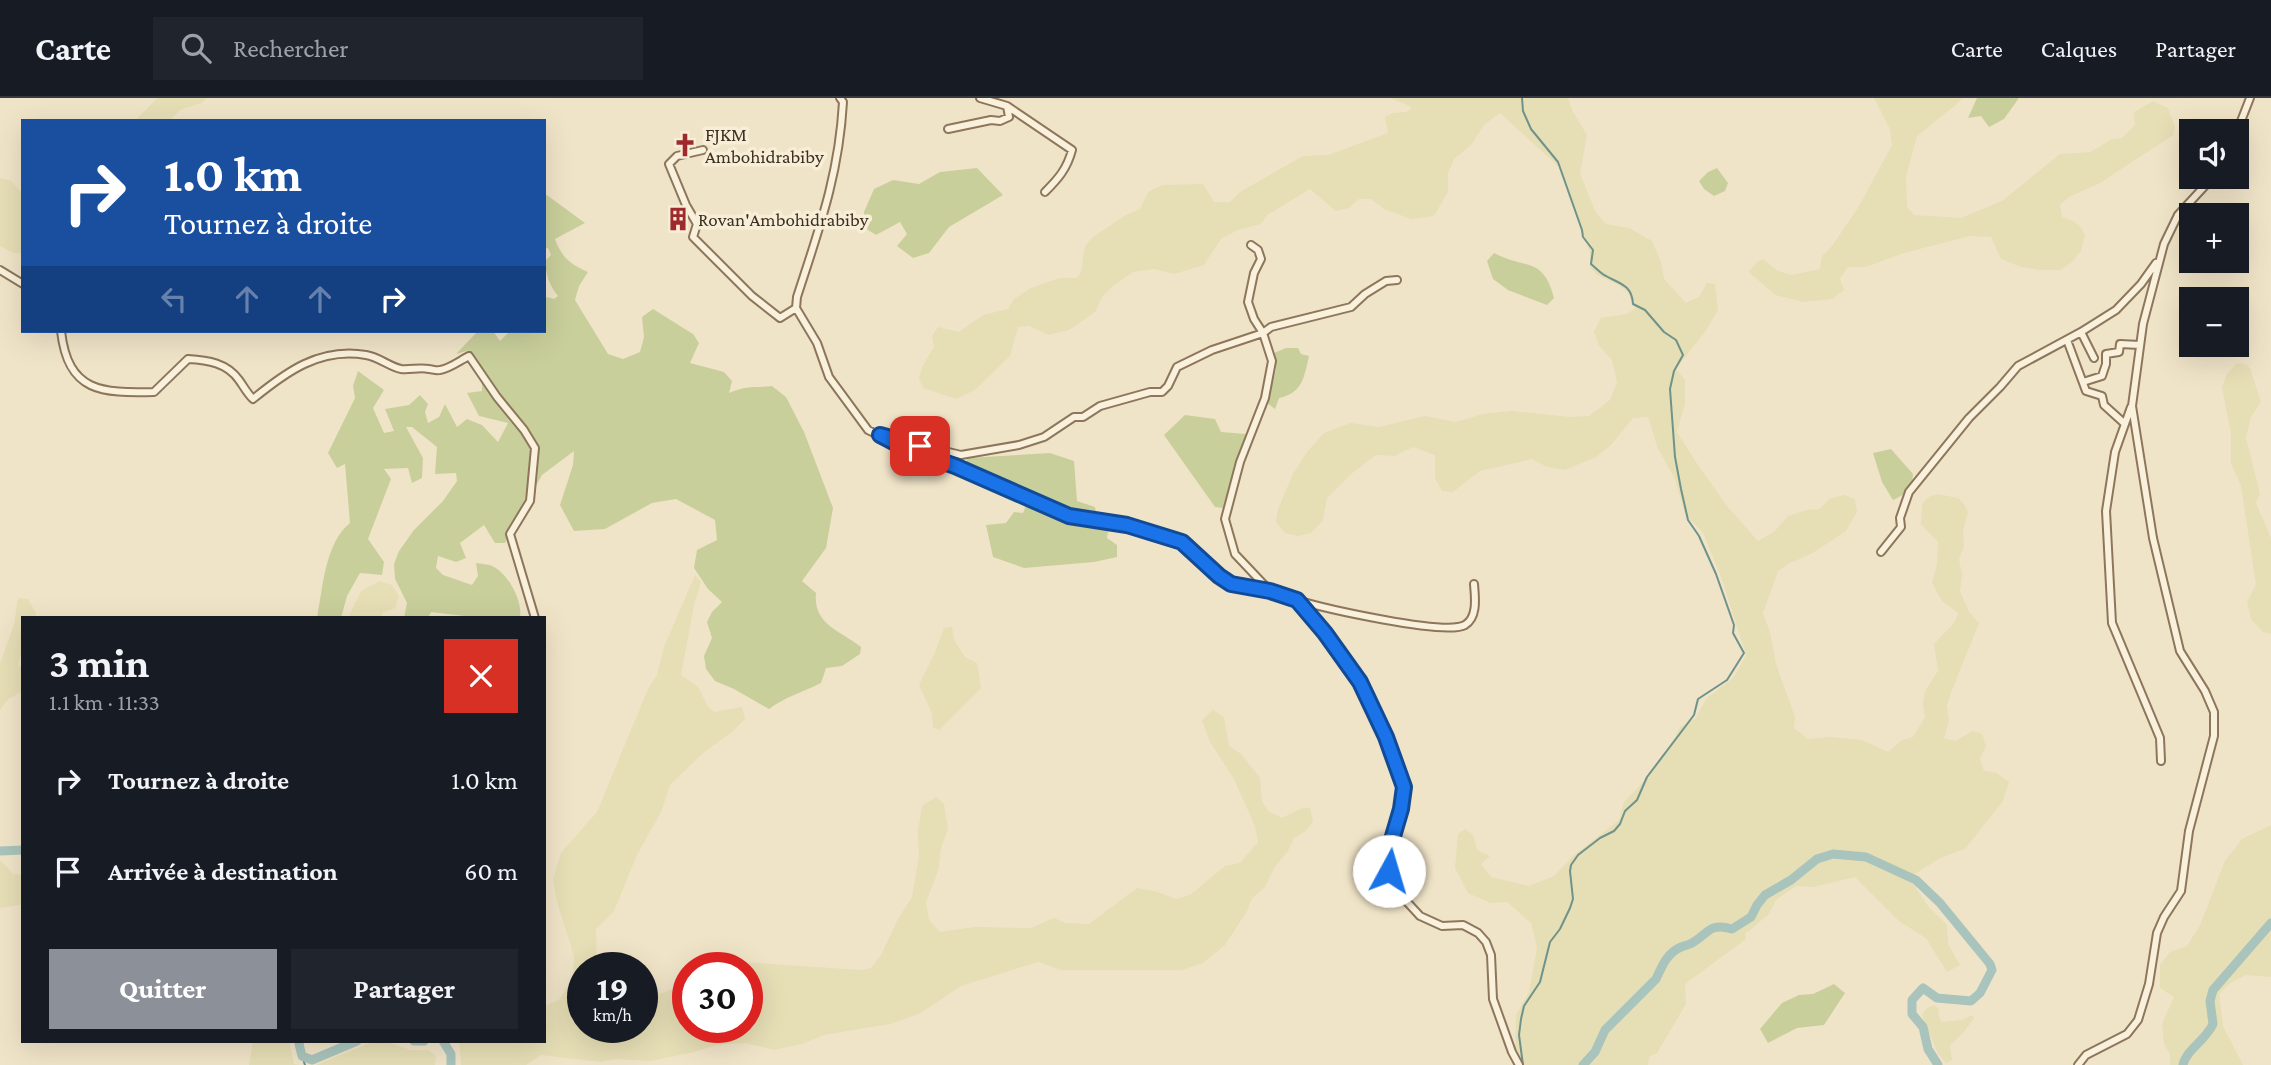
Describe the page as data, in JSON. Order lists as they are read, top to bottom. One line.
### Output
{"places":{"church":["FJKM Ambohidrabiby"],"building":["Rovan'Ambohidrabiby"]},"page":{"header":"Carte","search":"Rechercher","nav":["Carte","Calques","Partager"],"map_buttons":["+","−"],"turn":["1.0 km","Tournez à droite"],"heading":["3 min","1.1 km · 11:33"],"list":[{"name":"Tournez à droite","value":"1.0 km"},{"name":"Arrivée à destination","value":"60 m"}],"buttons":["Quitter","Partager"],"speed":"19 km/h","limit":"30"}}
